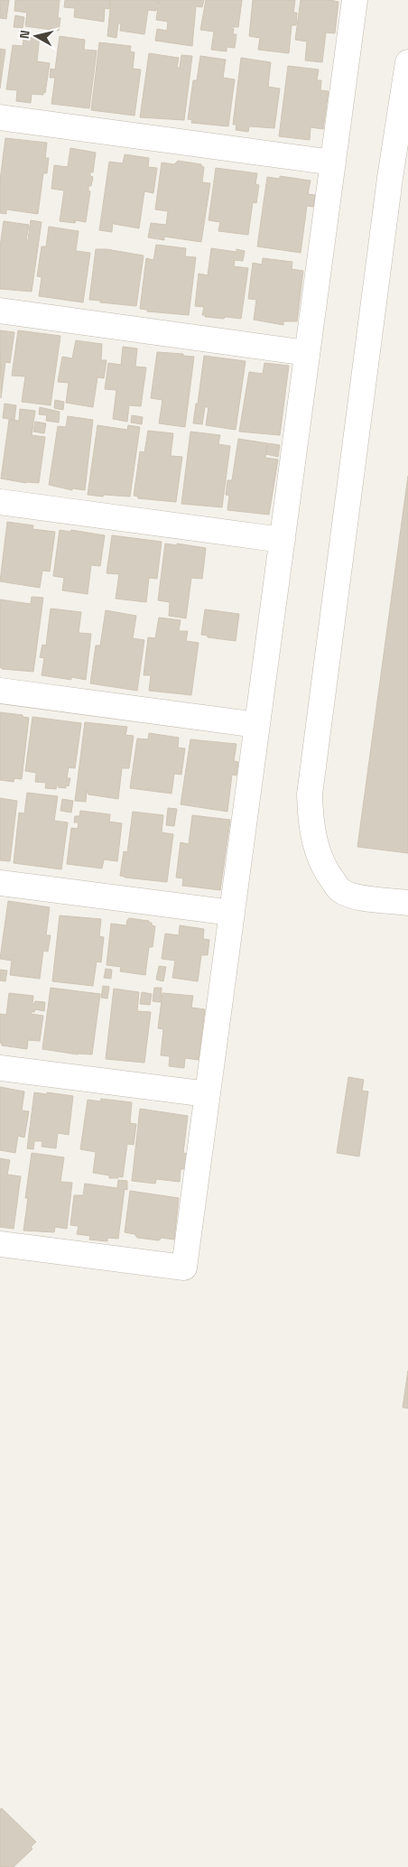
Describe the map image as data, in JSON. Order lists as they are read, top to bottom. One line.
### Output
{"north":"left"}
